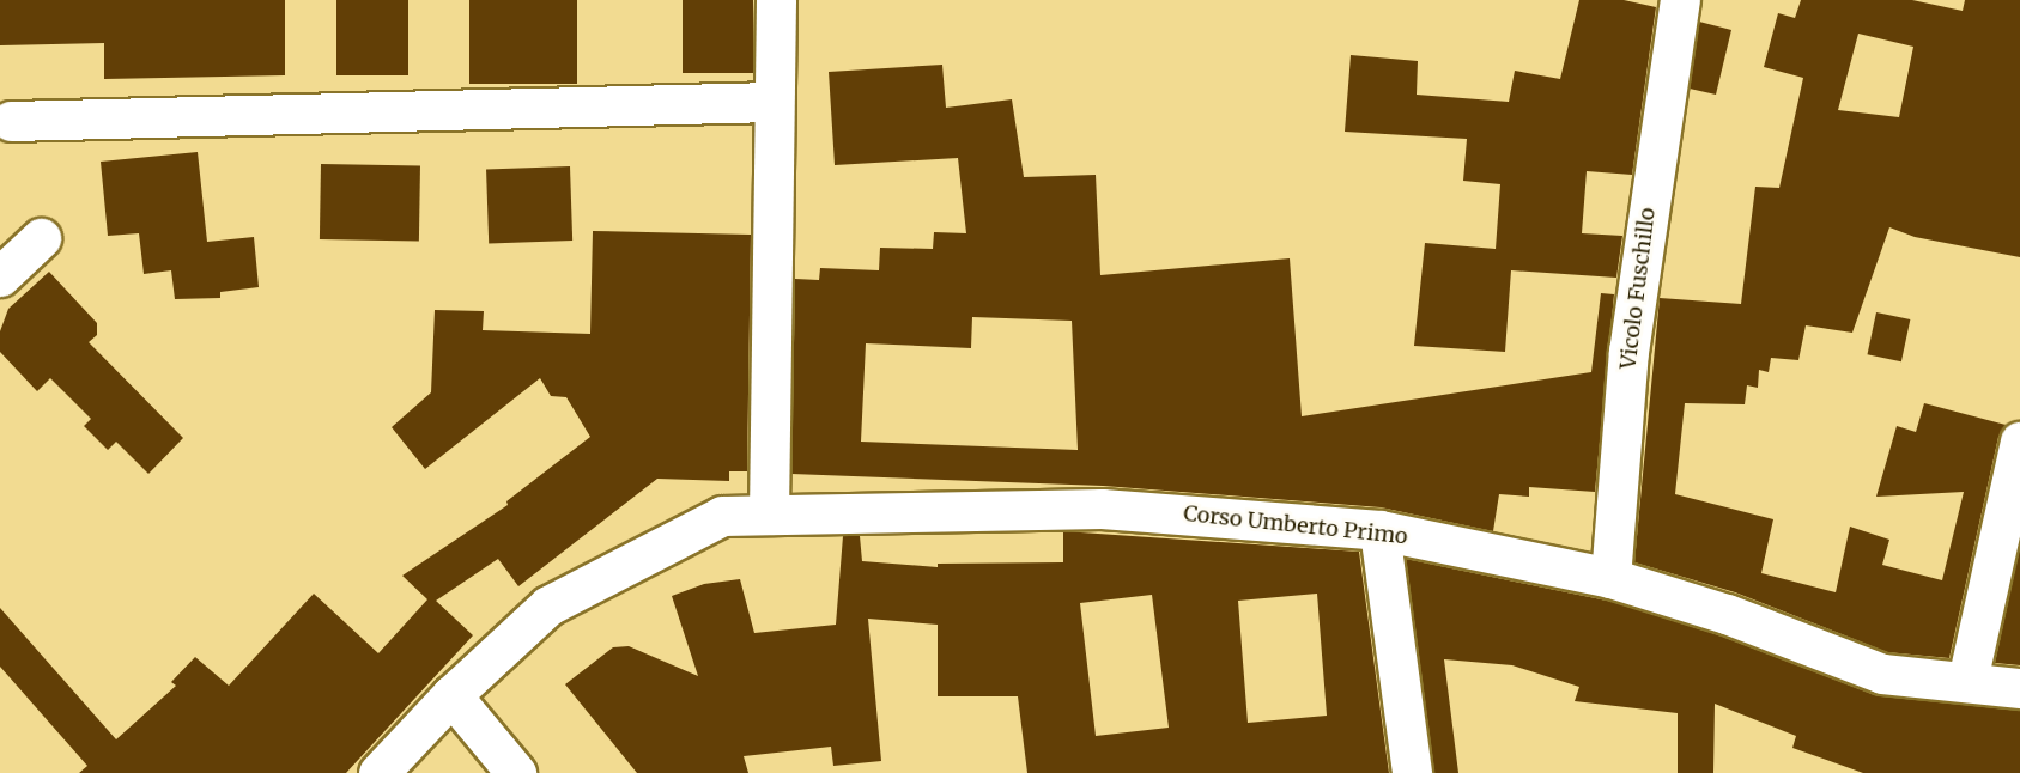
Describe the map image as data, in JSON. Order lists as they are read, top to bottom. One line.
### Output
{"streets":{"street":["Vicolo Fuschillo","Corso Umberto Primo"]},"crossings":[["Vicolo Fuschillo","Corso Umberto Primo"]]}
